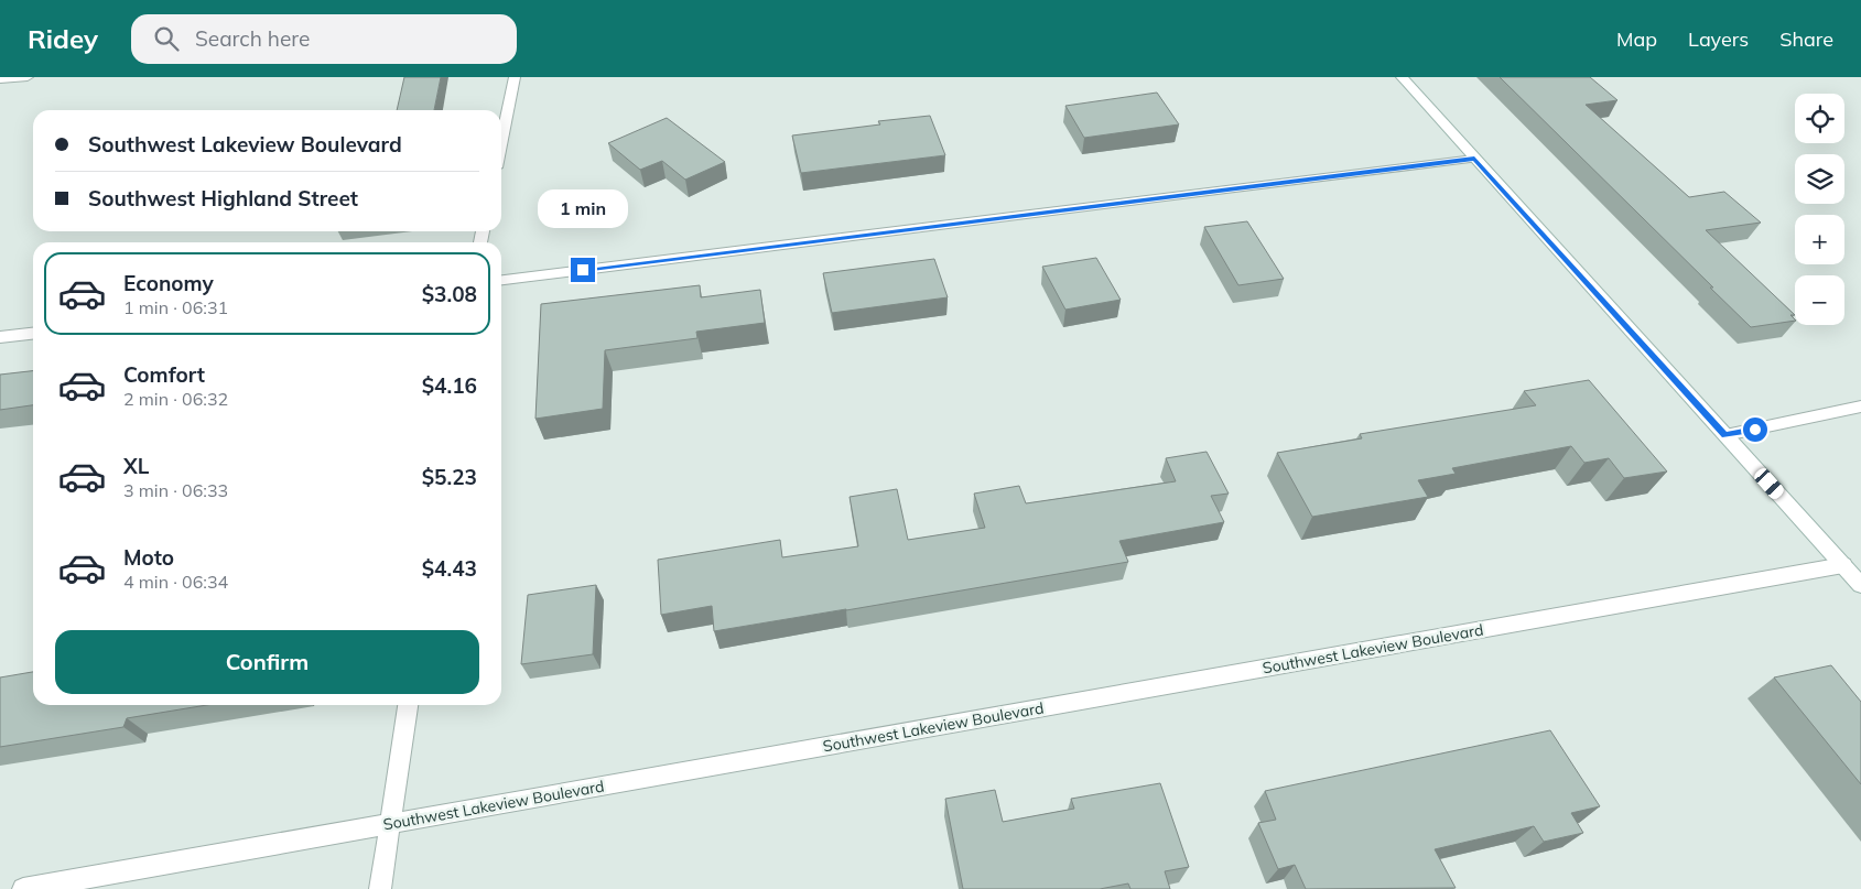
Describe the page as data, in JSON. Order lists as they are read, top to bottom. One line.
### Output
{"streets":{"street":["Southwest Lakeview Boulevard"]},"page":{"header":"Ridey","search":"Search here","nav":["Map","Layers","Share"],"map_buttons":["+","−"],"banner":["Southwest Lakeview Boulevard","Southwest Highland Street"],"bubble":"1 min","list":[{"name":"Economy","note":"1 min · 06:31","value":"$3.08"},{"name":"Comfort","note":"2 min · 06:32","value":"$4.16"},{"name":"XL","note":"3 min · 06:33","value":"$5.23"},{"name":"Moto","note":"4 min · 06:34","value":"$4.43"}],"buttons":"Confirm"}}
